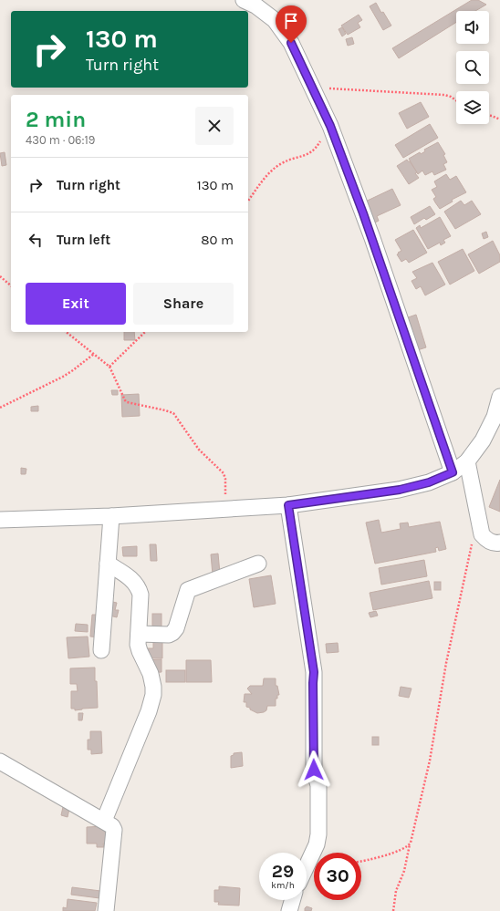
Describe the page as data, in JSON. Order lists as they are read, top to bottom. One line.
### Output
{"page":{"turn":["130 m","Turn right"],"heading":["2 min","430 m · 06:19"],"list":[{"name":"Turn right","value":"130 m"},{"name":"Turn left","value":"80 m"}],"buttons":["Exit","Share"],"speed":"29 km/h","limit":"30"}}
